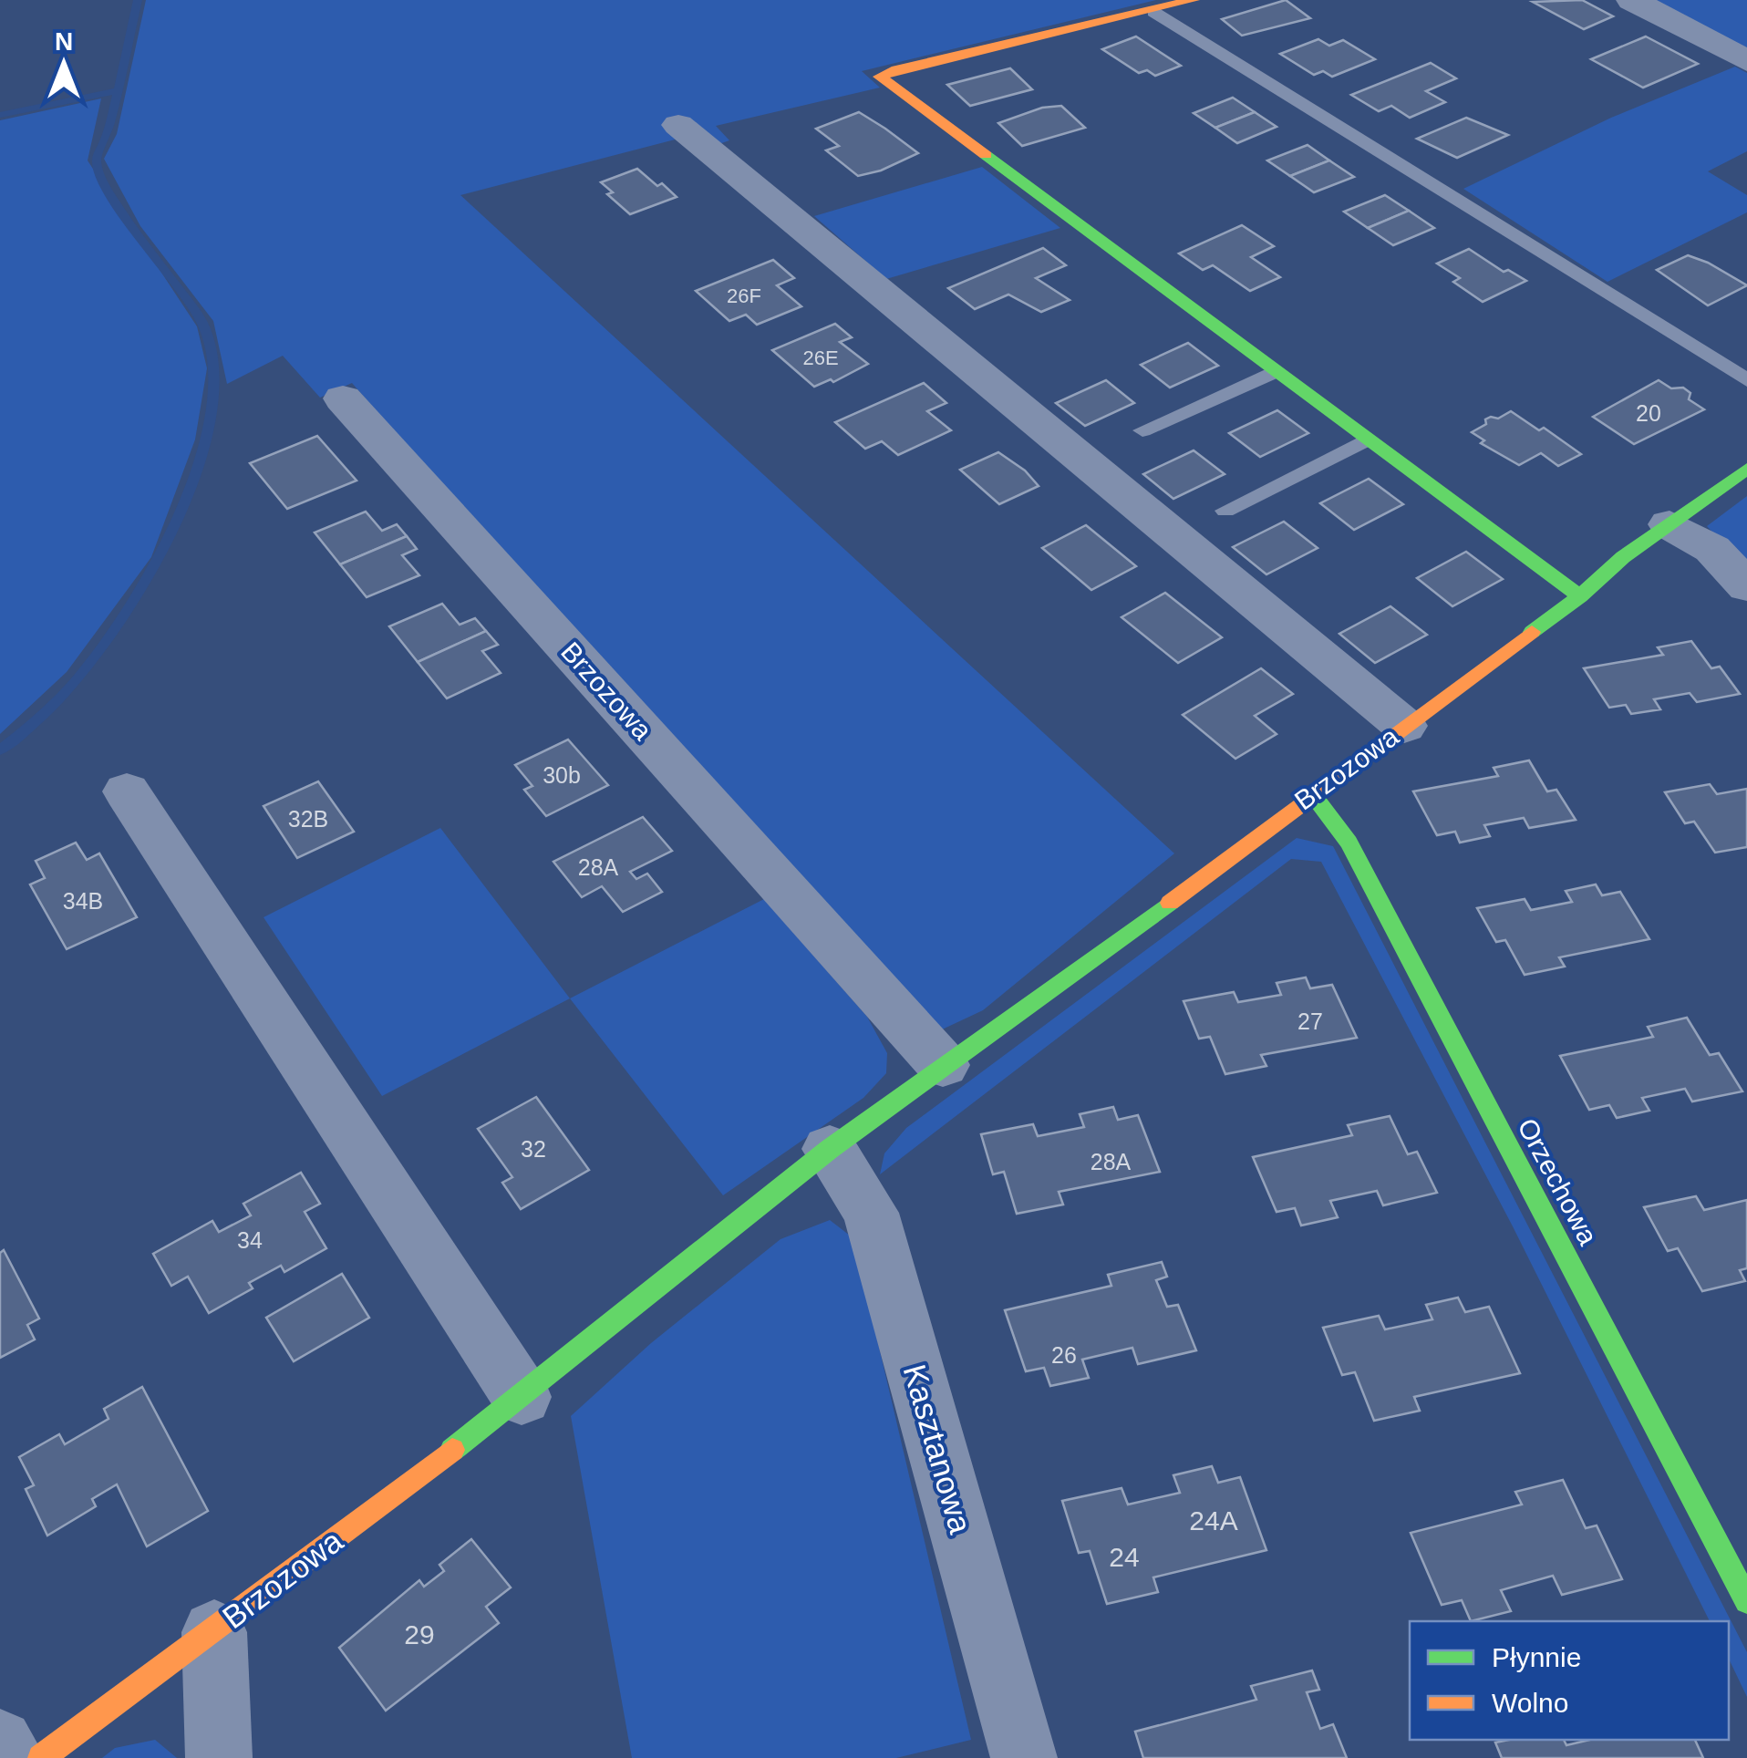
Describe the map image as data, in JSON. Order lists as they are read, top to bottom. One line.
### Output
{"streets":{"street":["Brzozowa","Orzechowa","Kasztanowa"]},"crossings":[["Brzozowa","Orzechowa"],["Brzozowa","Kasztanowa"]],"house_numbers":["26F","26E","20","30b","32B","28A","34B","27","32","28A","34","26","24A","24","29"],"legend":["Płynnie","Wolno"],"north":"top"}
